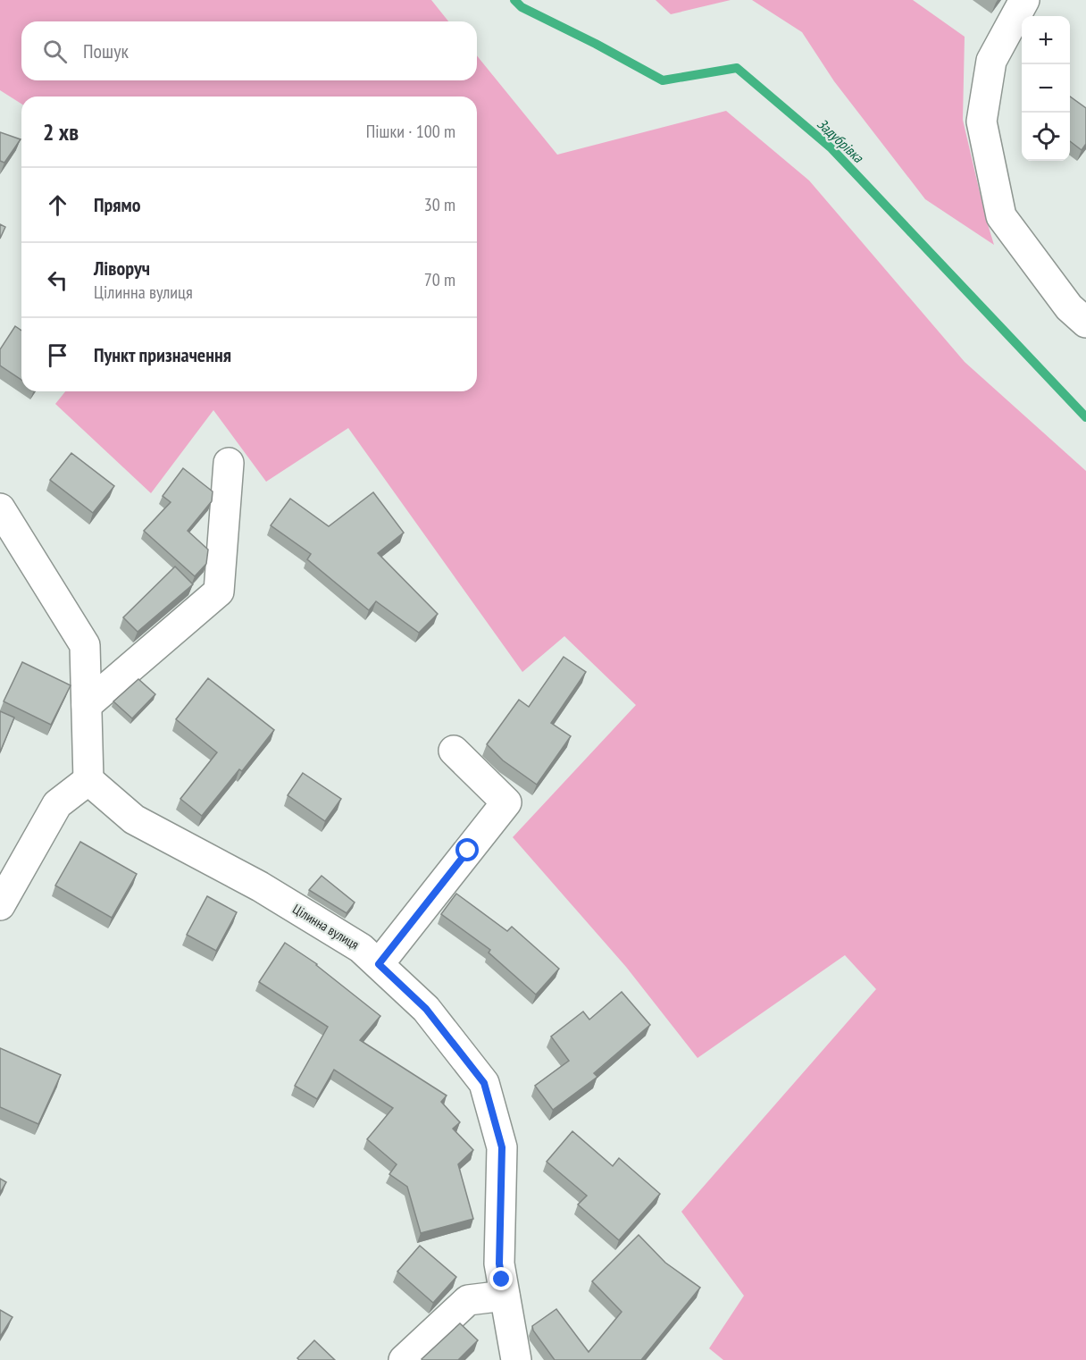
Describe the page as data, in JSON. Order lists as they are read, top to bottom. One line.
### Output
{"streets":{"street":["Цілинна вулиця"]},"water":["Задубрівка"],"page":{"map_buttons":["+","−"],"search":"Пошук","heading":["2 хв","Пішки · 100 m"],"list":[["Прямо","30 m"],["Ліворуч","Цілинна вулиця","70 m"],"Пункт призначення"]}}
